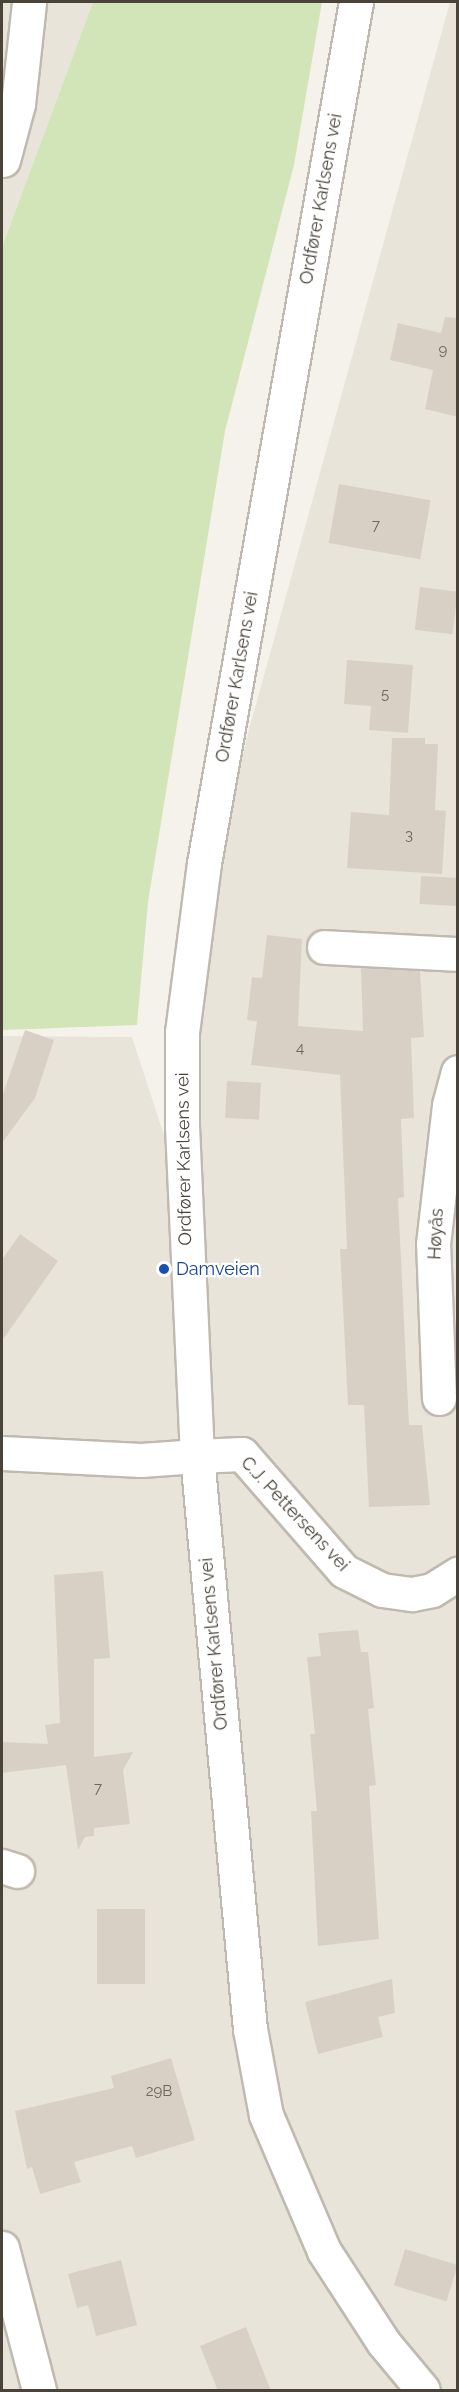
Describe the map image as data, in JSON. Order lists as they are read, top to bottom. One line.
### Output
{"streets":{"street":["Ordfører Karlsens vei","Høyås","C.J. Pettersens vei"]},"crossings":[["Ordfører Karlsens vei","C.J. Pettersens vei"]],"places":["Damveien"],"house_numbers":["9","7","5","3","4","7","29B"]}
